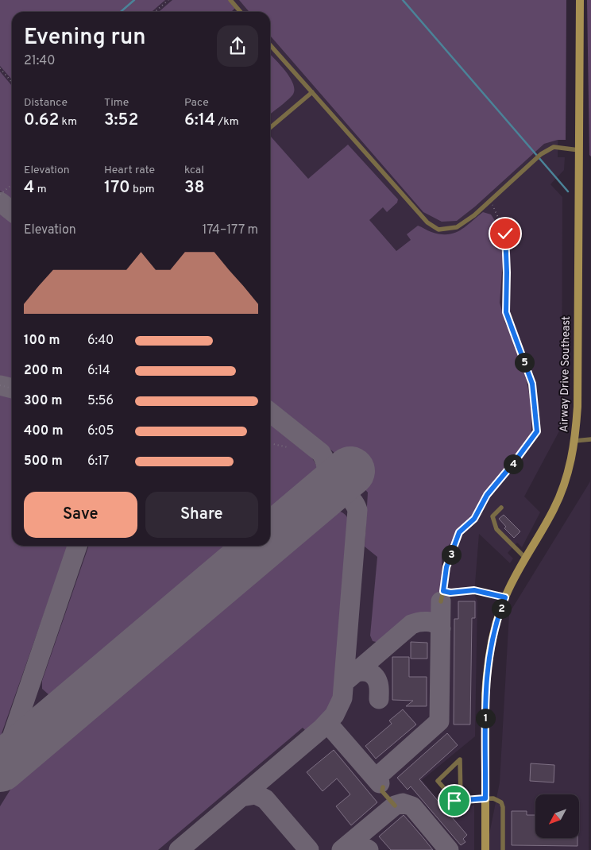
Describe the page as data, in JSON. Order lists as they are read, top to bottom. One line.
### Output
{"streets":{"street":["Airway Drive Southeast"]},"north":"bottom left","page":{"heading":["Evening run","21:40"],"stats":[["Distance","0.62 km"],["Time","3:52"],["Pace","6:14 /km"],["Elevation","4 m"],["Heart rate","170 bpm"],["kcal","38"]],"chart":["Elevation","174–177 m"],"list":[{"name":"100 m","note":"6:40"},{"name":"200 m","note":"6:14"},{"name":"300 m","note":"5:56"},{"name":"400 m","note":"6:05"},{"name":"500 m","note":"6:17"}],"pins":["5","4","3","2","1"],"buttons":["Save","Share"]}}
